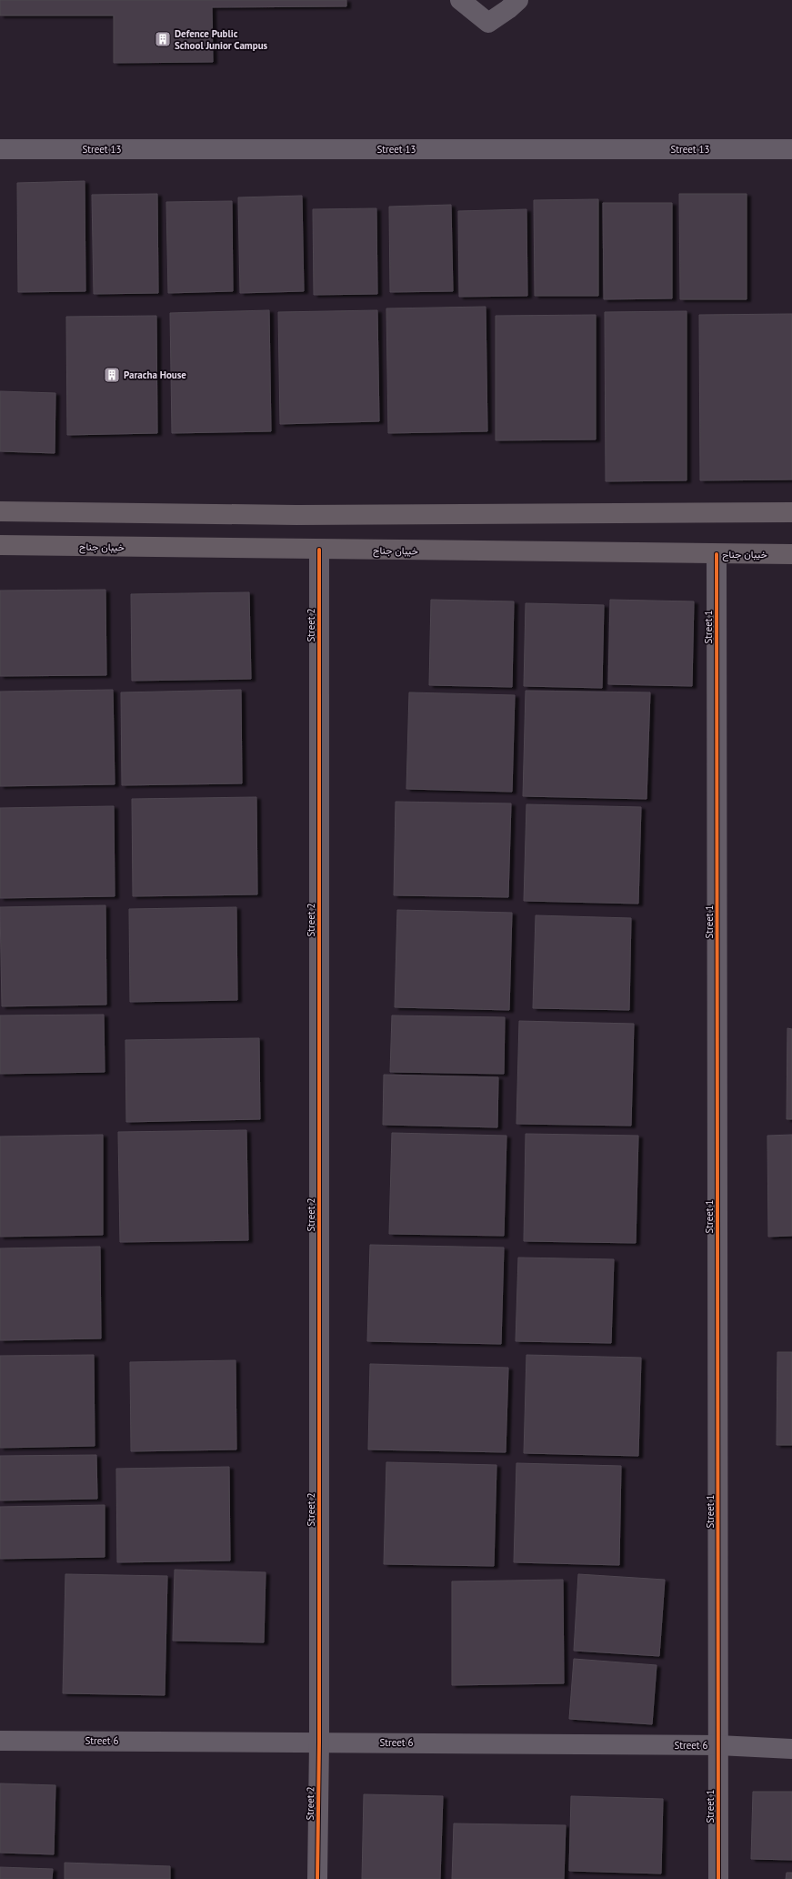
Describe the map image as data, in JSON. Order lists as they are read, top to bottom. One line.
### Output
{"streets":{"main road":["خیبان جناح"],"street":["Street 13","Street 2","Street 1","Street 6"]},"crossings":[["خیبان جناح","Street 2"],["خیبان جناح","Street 1"],["Street 2","Street 6"],["Street 1","Street 6"]],"places":{"building":["Defence Public School Junior Campus","Paracha House"]}}
